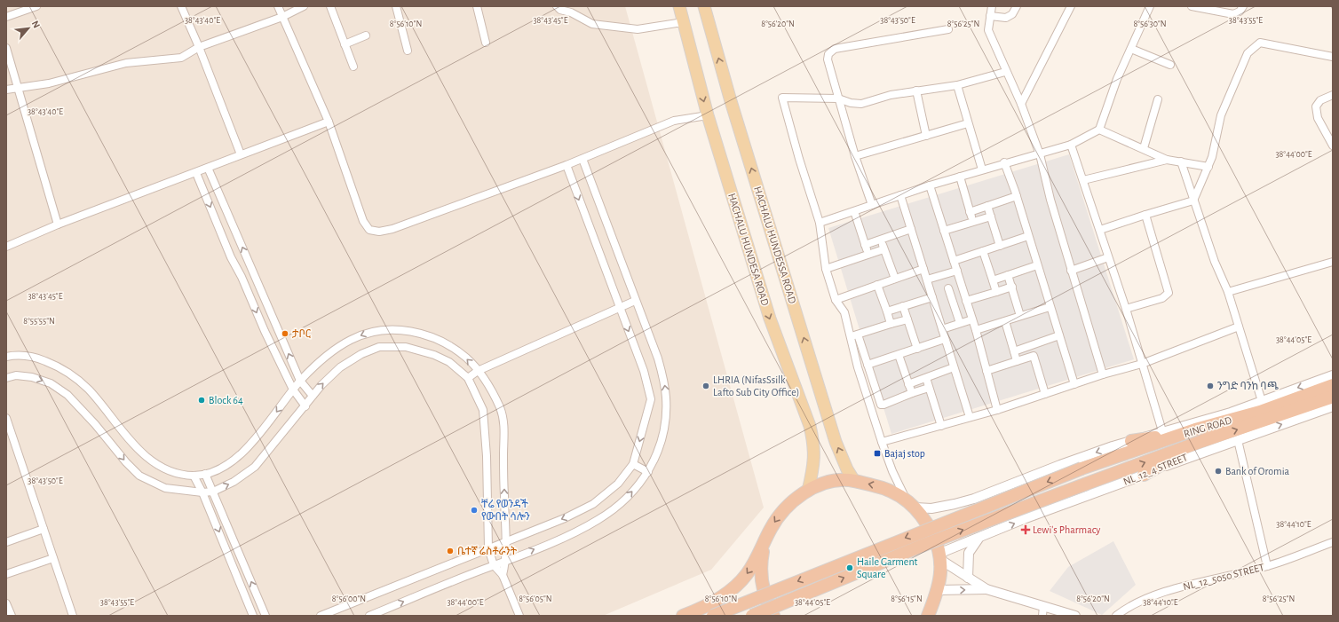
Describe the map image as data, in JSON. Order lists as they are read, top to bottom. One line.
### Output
{"streets":{"highway":["RING ROAD"],"main road":["HACHALU HUNDESSA ROAD","HACHALU HUNDESA ROAD"],"street":["NL_12_4 STREET","NL_12_5050 STREET"]},"one_way":["HACHALU HUNDESSA ROAD","HACHALU HUNDESA ROAD"],"places":{"other":["ታቦር","LHRIA (NifasSsilk Lafto Sub City Office)","ንግድ ባንከ ባጫ","Block 64","Bank of Oromia","ቸሬ የወንዳች የውበት ሳሎን","ቤተኛ ሬስቶራንት","Haile Garment Square"],"transit":["Bajaj stop"],"health":["Lewi's Pharmacy"]},"north":"top right","coordinates":["38°43'40\"E","38°43'45\"E","38°43'50\"E","38°43'55\"E","8°56'10\"N","8°56'20\"N","8°56'25\"N","8°56'30\"N","38°44'00\"E","8°55'55\"N","38°44'05\"E","38°44'10\"E","8°56'00\"N","8°56'05\"N","8°56'15\"N"]}
